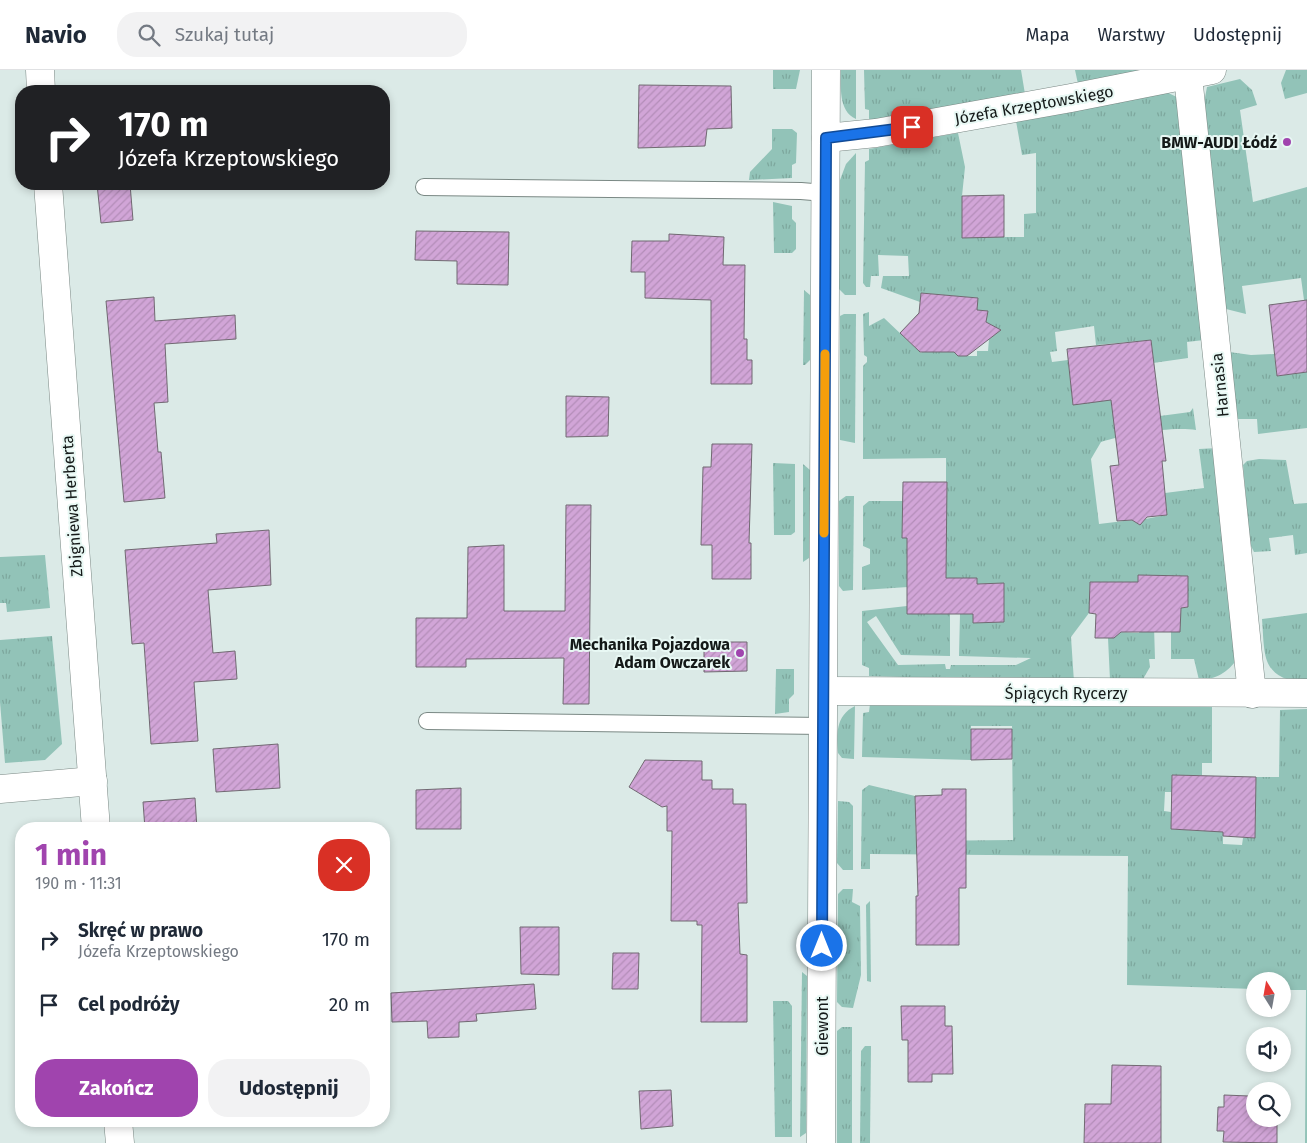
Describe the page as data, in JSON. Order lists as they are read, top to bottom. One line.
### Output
{"streets":{"street":["Józefa Krzeptowskiego","Harnasia","Zbigniewa Herberta","Śpiących Rycerzy","Giewont"]},"crossings":[["Józefa Krzeptowskiego","Harnasia"],["Józefa Krzeptowskiego","Giewont"],["Harnasia","Śpiących Rycerzy"],["Śpiących Rycerzy","Giewont"]],"places":["BMW-AUDI Łódź","Mechanika Pojazdowa Adam Owczarek"],"north":"top","page":{"header":"Navio","search":"Szukaj tutaj","nav":["Mapa","Warstwy","Udostępnij"],"turn":["170 m","Józefa Krzeptowskiego"],"heading":["1 min","190 m · 11:31"],"list":[{"name":"Skręć w prawo","note":"Józefa Krzeptowskiego","value":"170 m"},{"name":"Cel podróży","value":"20 m"}],"buttons":["Zakończ","Udostępnij"]}}
